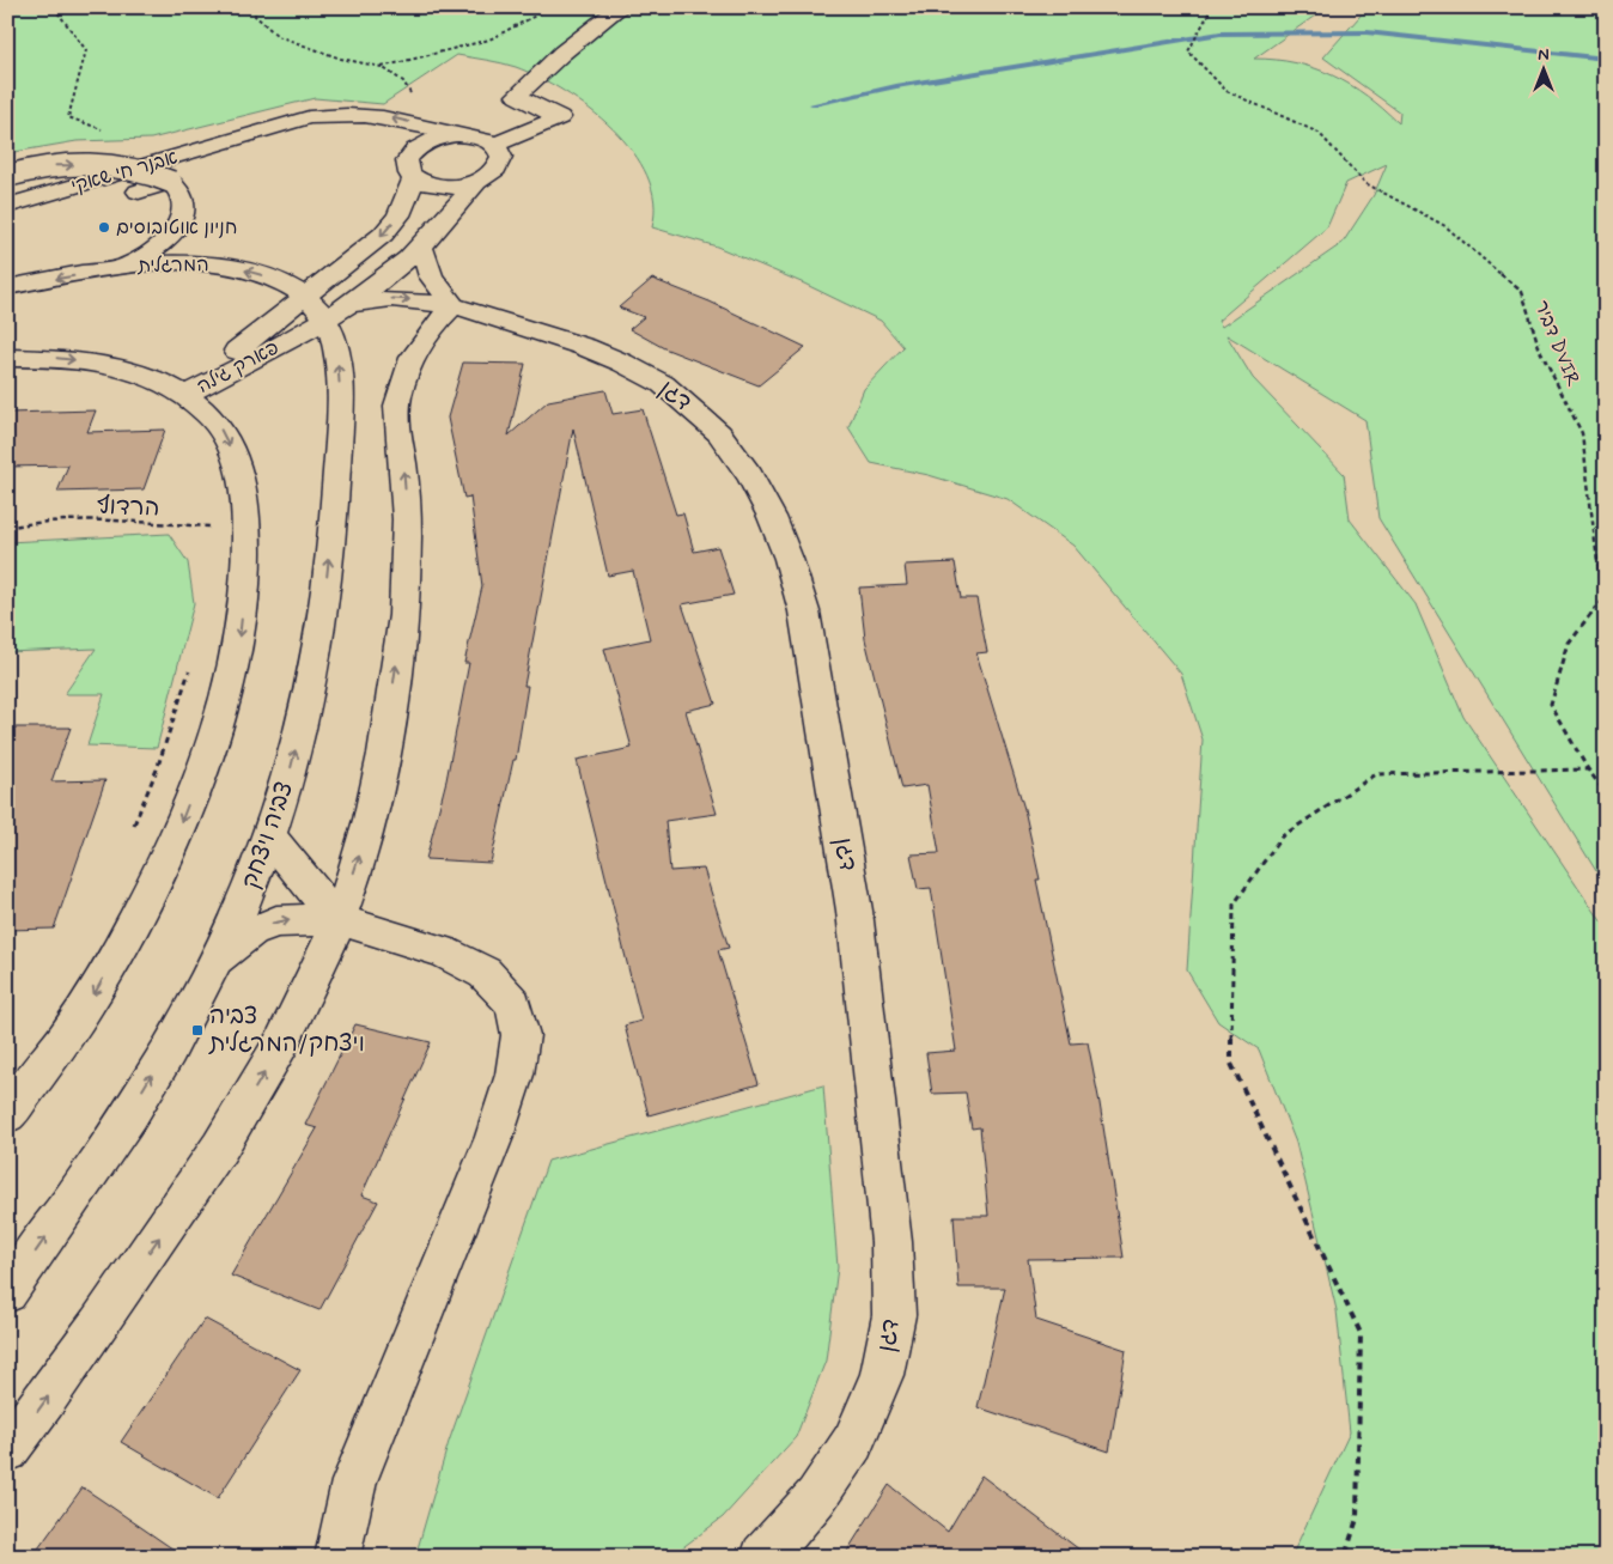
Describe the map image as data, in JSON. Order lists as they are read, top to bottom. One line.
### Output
{"streets":{"street":["אבנר חי שאקי","המרגלית","פארק גילה","דגן","צביה ויצחק"],"path":["דביר DVIR","הרדוף"]},"crossings":[["אבנר חי שאקי","פארק גילה"],["המרגלית","פארק גילה"],["המרגלית","דגן"],["המרגלית","צביה ויצחק"],["פארק גילה","דגן"],["פארק גילה","צביה ויצחק"],["דגן","צביה ויצחק"]],"places":{"other":["חניון אוטובוסים"],"transit":["צביה ויצחק/המרגלית"]},"north":"top"}
